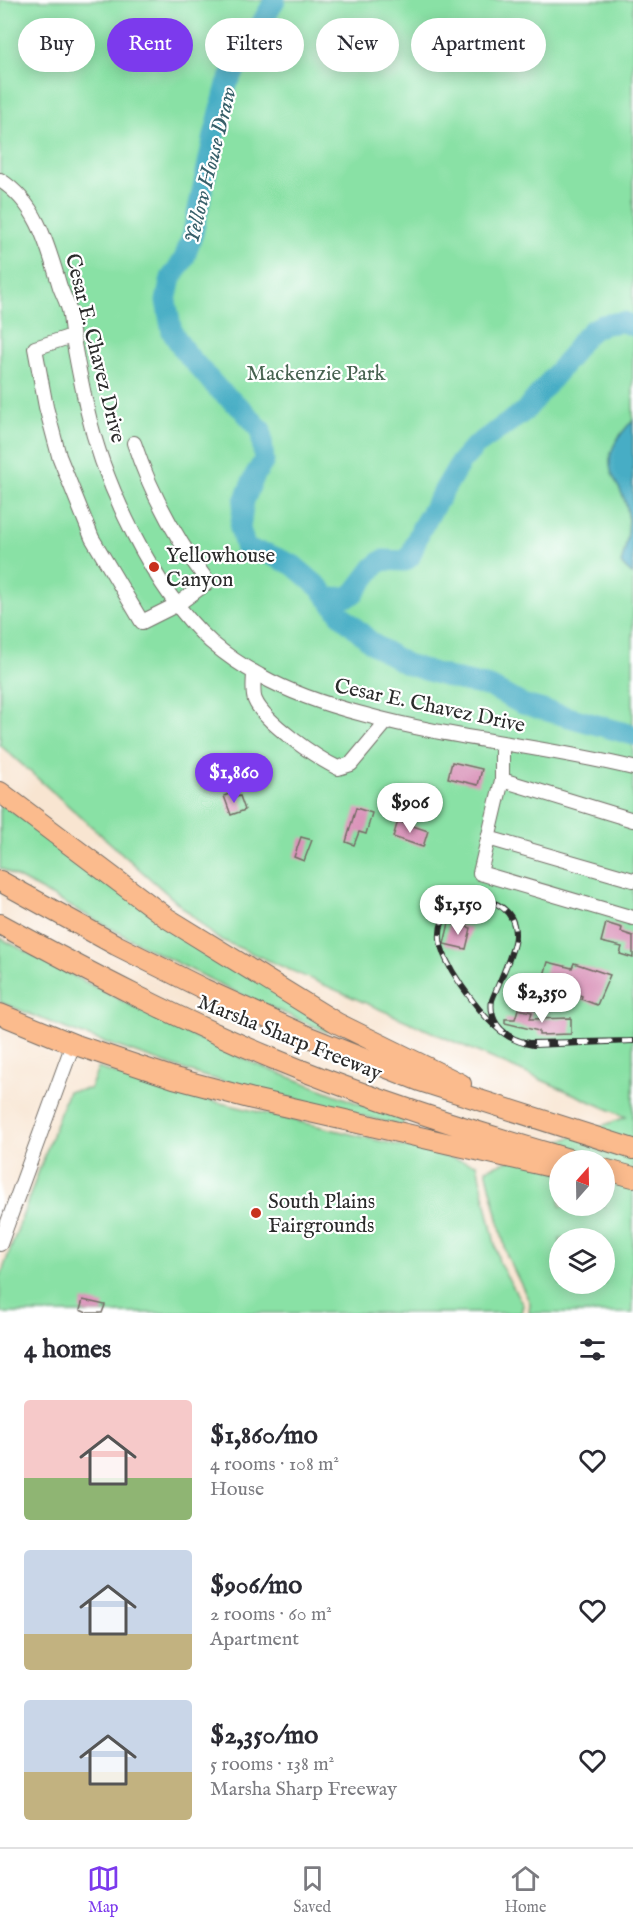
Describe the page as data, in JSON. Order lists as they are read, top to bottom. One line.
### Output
{"streets":{"highway":["Marsha Sharp Freeway"],"street":["Cesar E. Chavez Drive"]},"water":["Yellow House Draw"],"parks":["Mackenzie Park"],"places":["Yellowhouse Canyon","South Plains Fairgrounds"],"north":"top","page":{"chip":["Buy","Rent","Filters","New","Apartment"],"price":["$1,860","$906","$1,150","$2,350"],"heading":"4 homes","list":[{"name":"$1,860/mo","note":"4 rooms · 108 m² · House"},{"name":"$906/mo","note":"2 rooms · 60 m² · Apartment"},{"name":"$2,350/mo","note":"5 rooms · 138 m² · Marsha Sharp Freeway"}],"tabs":["Map","Saved","Home"]}}
